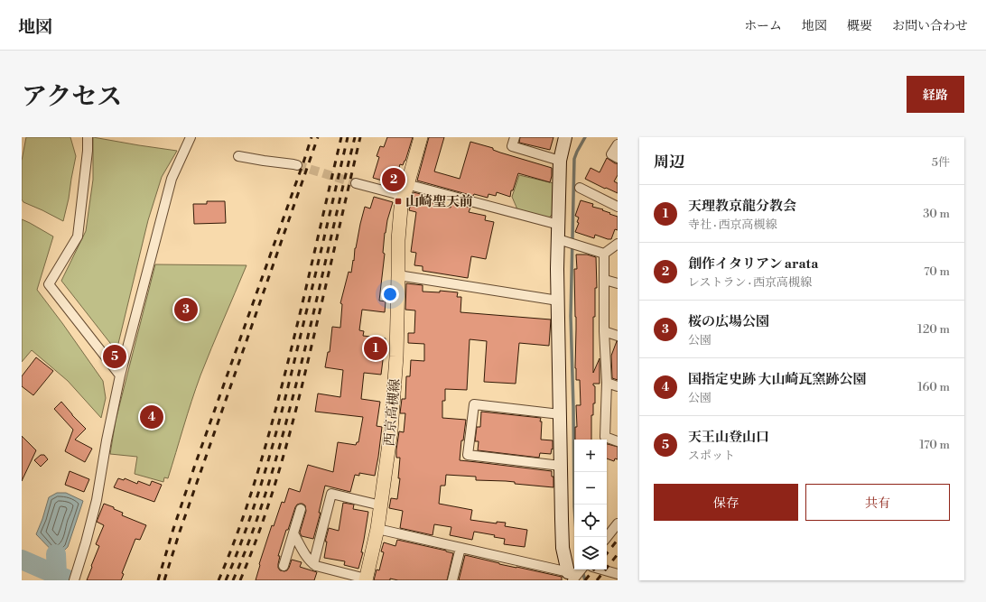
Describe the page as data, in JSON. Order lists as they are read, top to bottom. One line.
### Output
{"streets":{"main road":["西京高槻線"]},"places":{"transit":["山崎聖天前"]},"page":{"header":"地図","nav":["ホーム","地図","概要","お問い合わせ"],"title":"アクセス","buttons":["経路",["保存","共有"]],"heading":["周辺","5件"],"pins":["2","3","1","5","4"],"list":[{"mark":"1","name":"天理教京龍分教会","note":"寺社 · 西京高槻線","value":"30 m"},{"mark":"2","name":"創作イタリアン arata","note":"レストラン · 西京高槻線","value":"70 m"},{"mark":"3","name":"桜の広場公園","note":"公園","value":"120 m"},{"mark":"4","name":"国指定史跡 大山崎瓦窯跡公園","note":"公園","value":"160 m"},{"mark":"5","name":"天王山登山口","note":"スポット","value":"170 m"}],"map_buttons":["+","−"]}}
